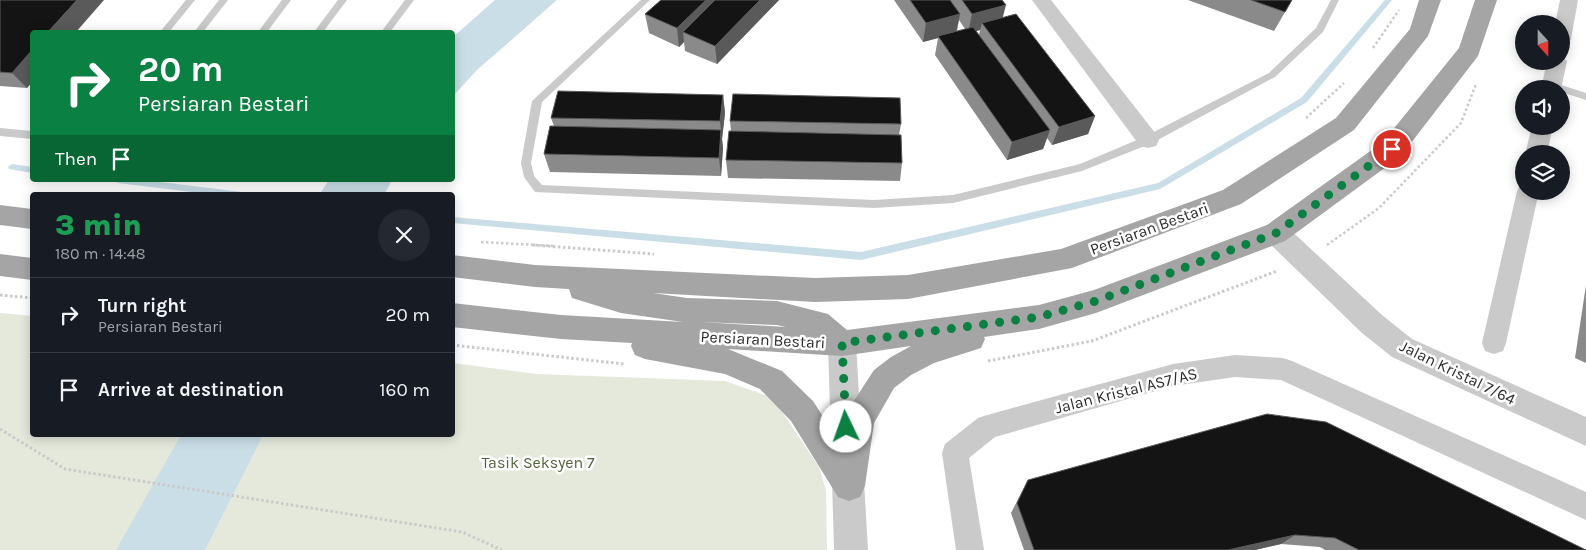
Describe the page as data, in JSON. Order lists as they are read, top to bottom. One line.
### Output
{"streets":{"main road":["Persiaran Bestari"],"street":["Jalan Kristal 7/64","Jalan Kristal AS7/AS"]},"crossings":[["Persiaran Bestari","Jalan Kristal 7/64"]],"parks":["Tasik Seksyen 7"],"north":"bottom","page":{"turn":["20 m","Persiaran Bestari"],"then":"Then","heading":["3 min","180 m · 14:48"],"list":[{"name":"Turn right","note":"Persiaran Bestari","value":"20 m"},{"name":"Arrive at destination","value":"160 m"}]}}
